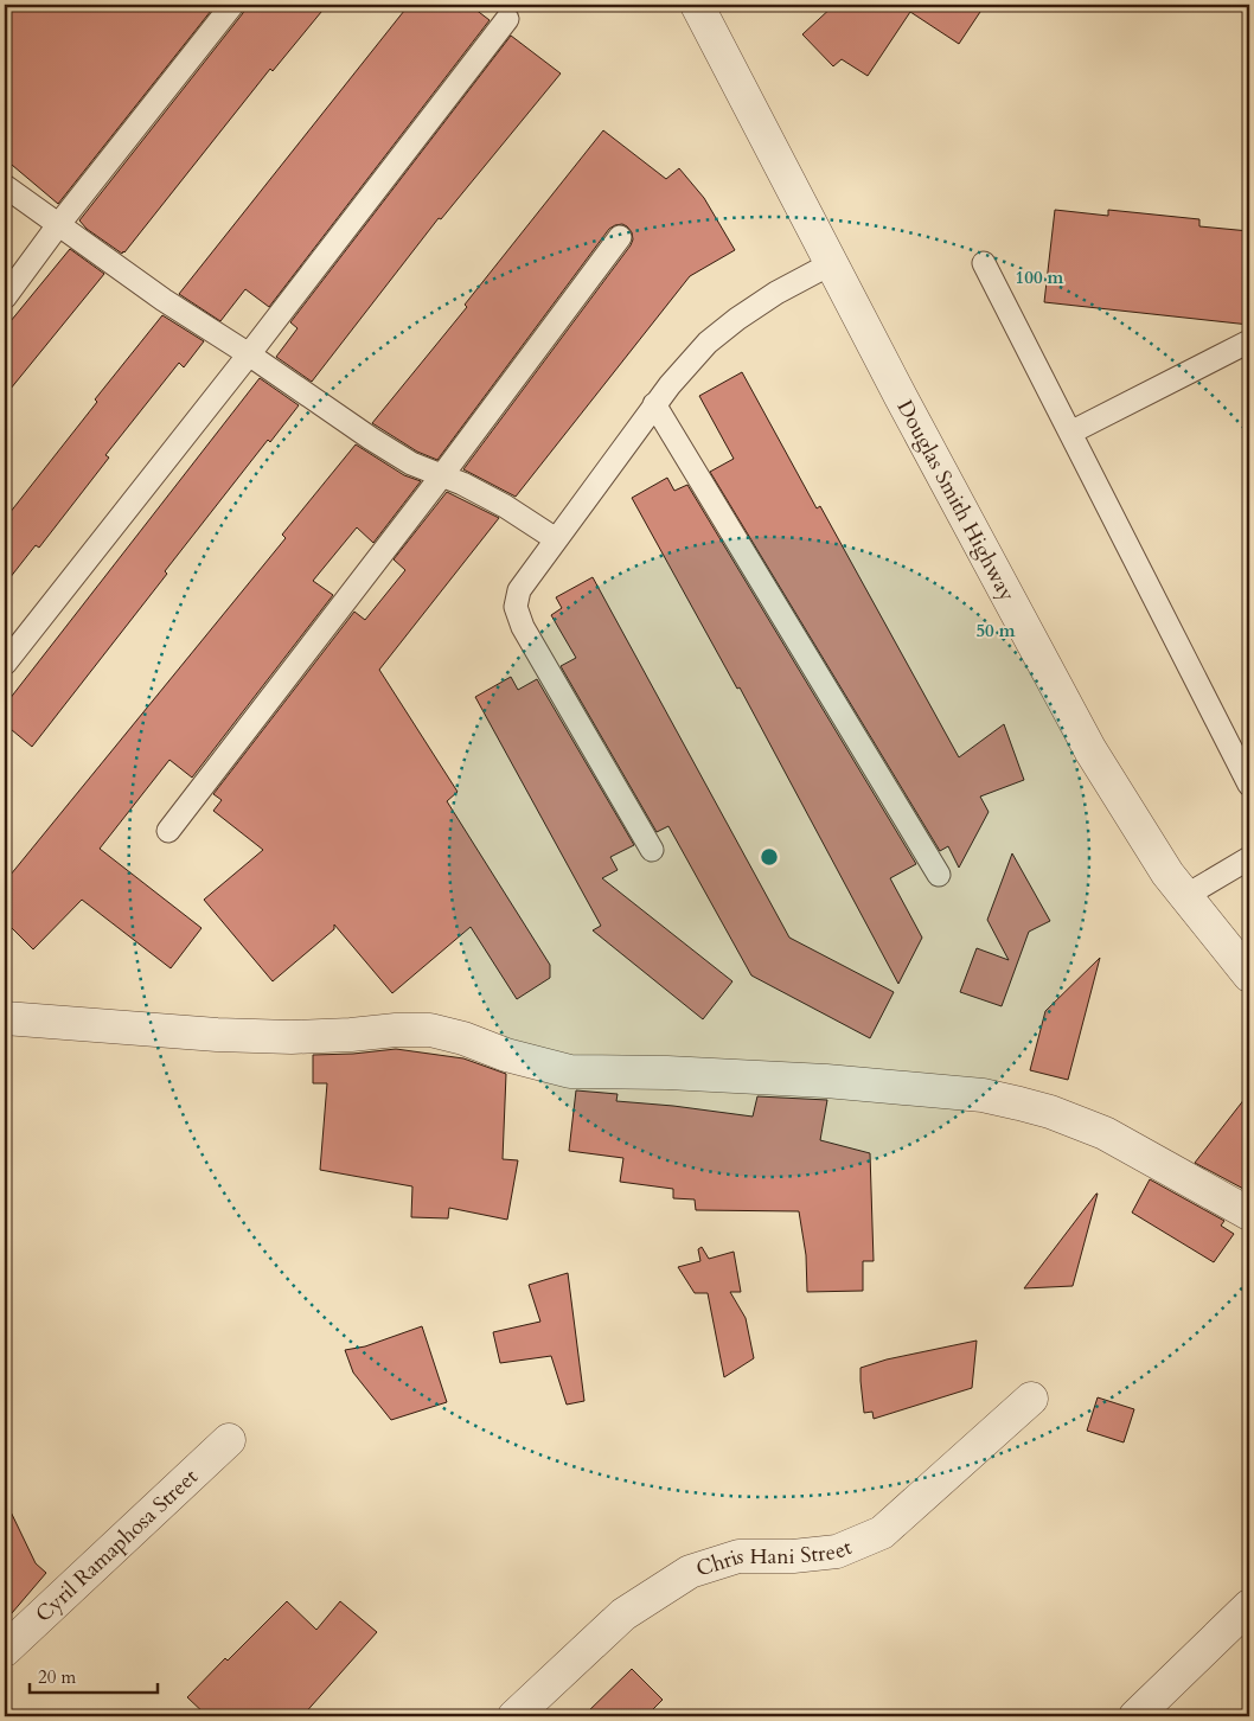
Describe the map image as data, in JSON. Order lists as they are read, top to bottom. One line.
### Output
{"streets":{"street":["Douglas Smith Highway","Cyril Ramaphosa Street","Chris Hani Street"]},"scale_bar":"20 m","rings":["100 m","50 m"]}
